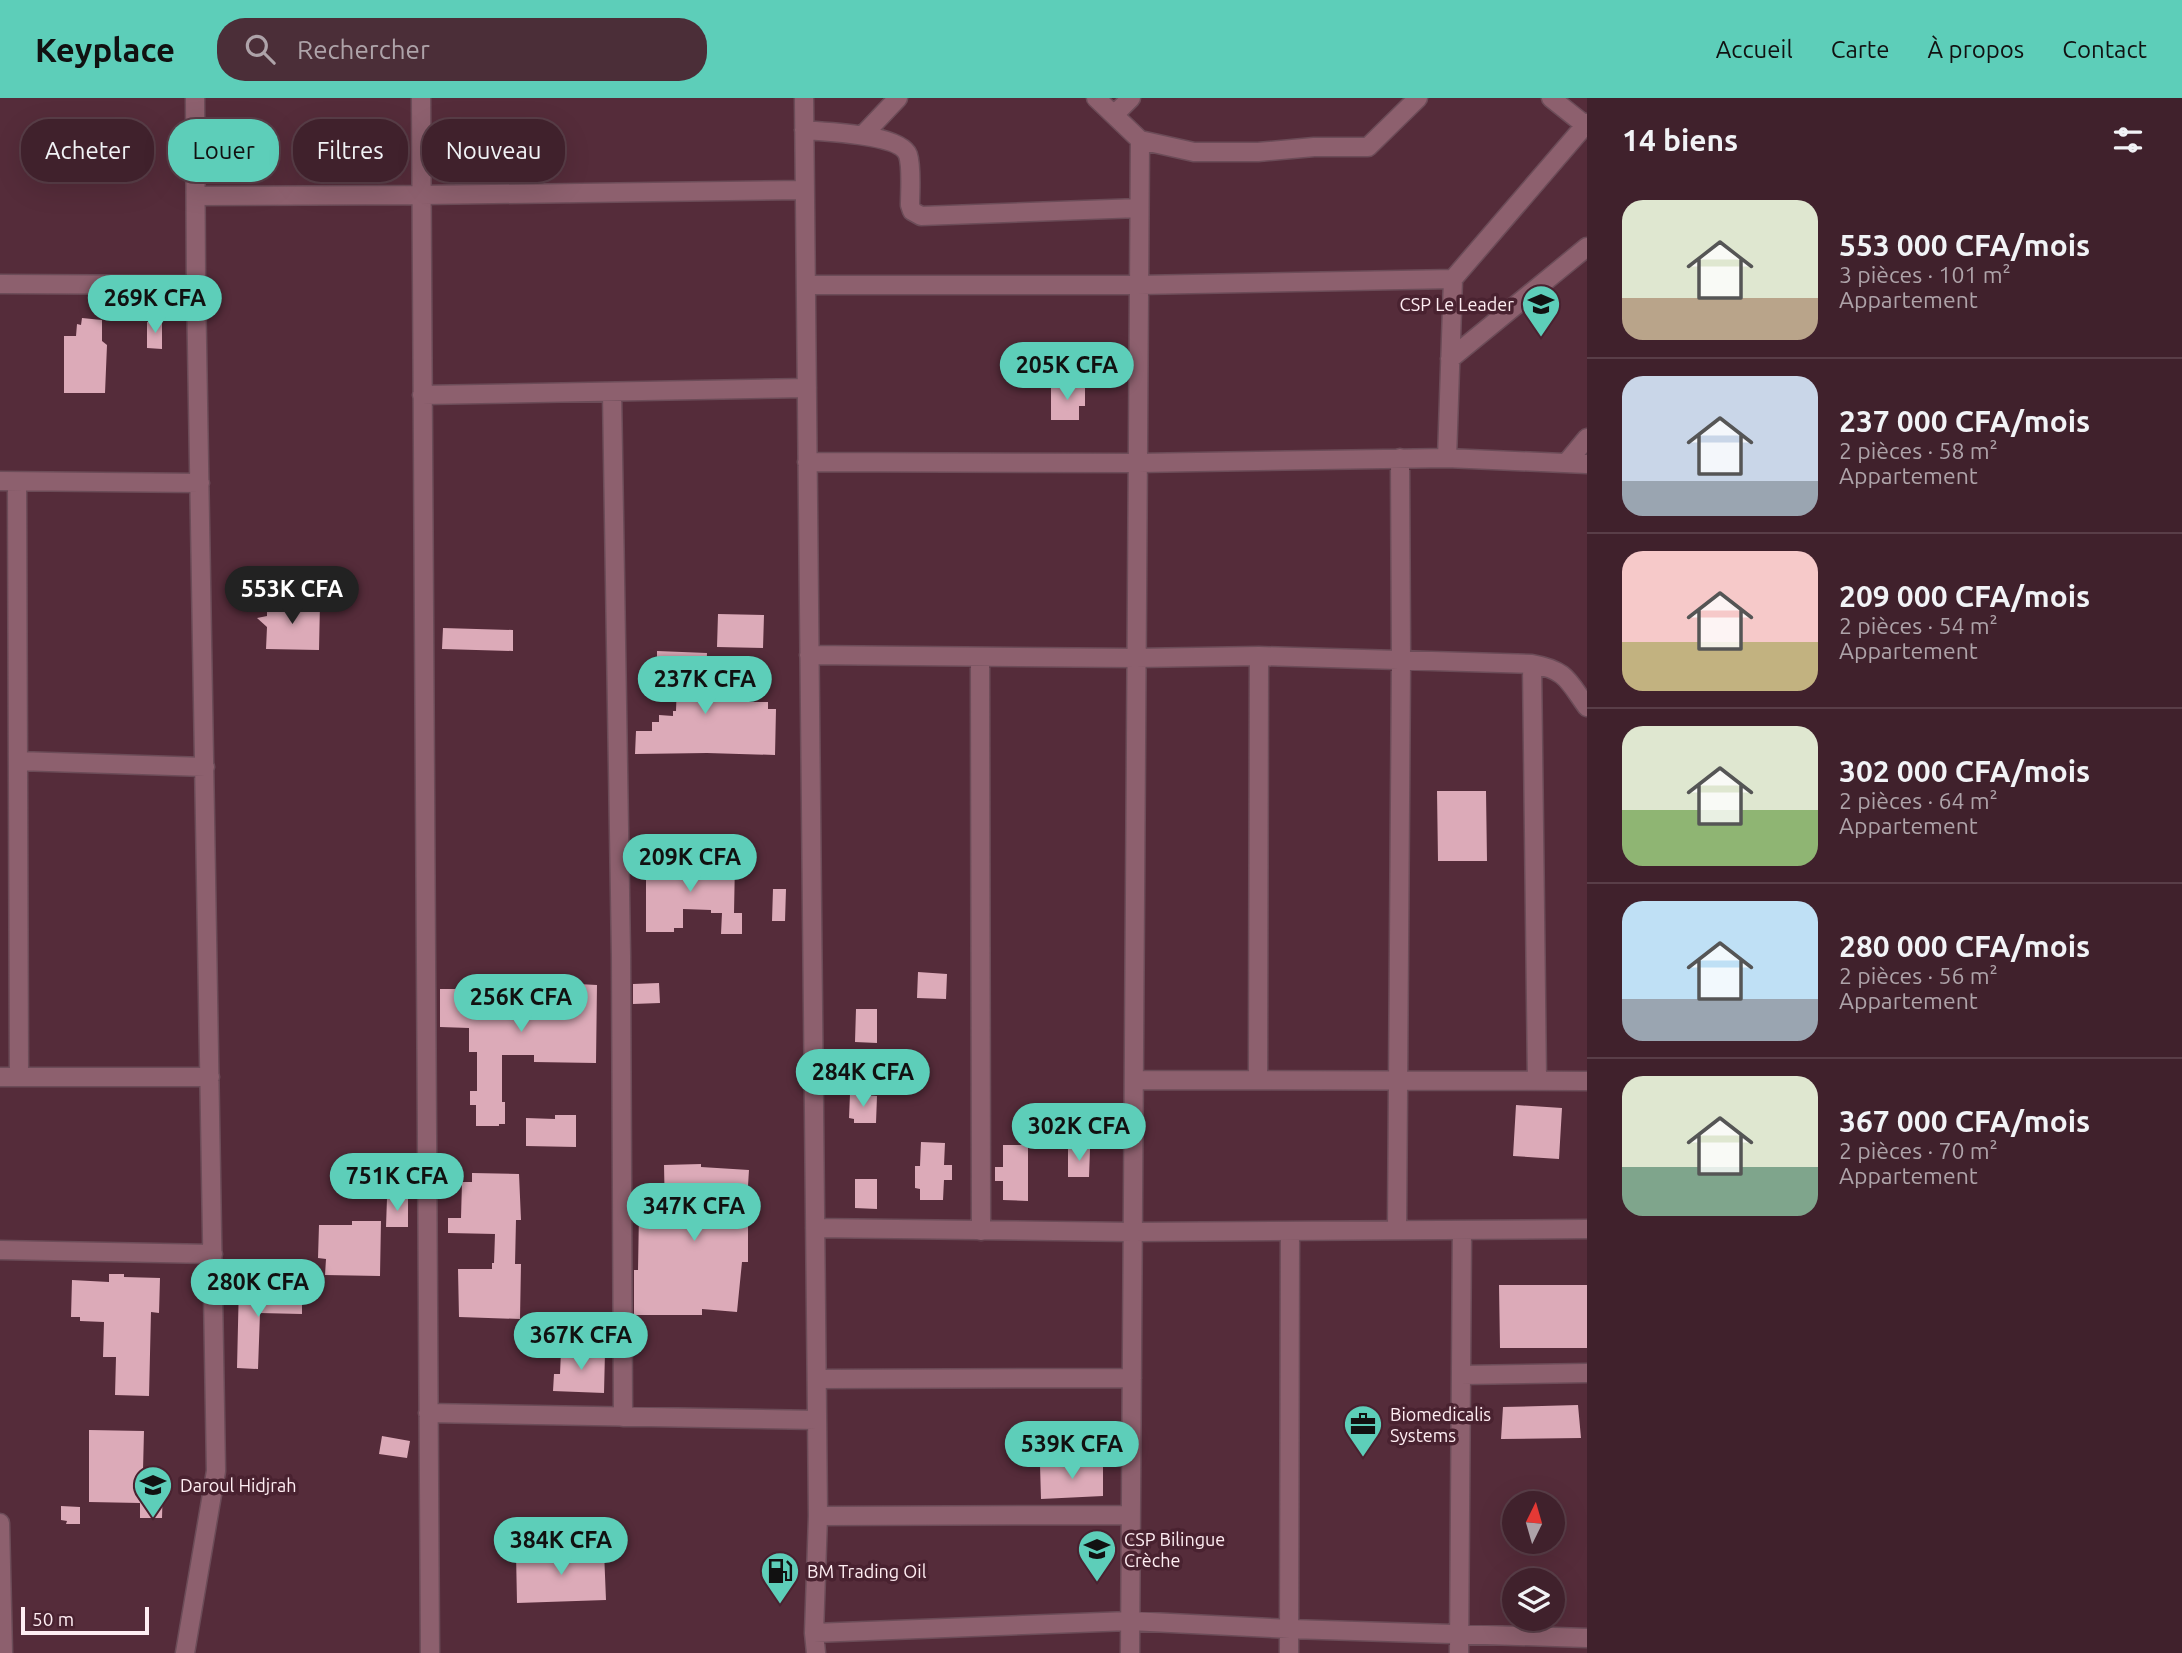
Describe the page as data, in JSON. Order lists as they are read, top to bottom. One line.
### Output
{"places":{"school or university":["CSP Le Leader","Daroul Hidjrah","CSP Bilingue Crèche"],"office":["Biomedicalis Systems"],"fuel station":["BM Trading Oil"]},"scale_bar":"50 m","north":"top","page":{"header":"Keyplace","search":"Rechercher","nav":["Accueil","Carte","À propos","Contact"],"heading":"14 biens","chip":["Acheter","Louer","Filtres","Nouveau"],"list":[{"name":"553 000 CFA/mois","note":"3 pièces · 101 m² · Appartement"},{"name":"237 000 CFA/mois","note":"2 pièces · 58 m² · Appartement"},{"name":"209 000 CFA/mois","note":"2 pièces · 54 m² · Appartement"},{"name":"302 000 CFA/mois","note":"2 pièces · 64 m² · Appartement"},{"name":"280 000 CFA/mois","note":"2 pièces · 56 m² · Appartement"},{"name":"367 000 CFA/mois","note":"2 pièces · 70 m² · Appartement"}],"price":["269K CFA","205K CFA","553K CFA","237K CFA","209K CFA","256K CFA","284K CFA","302K CFA","751K CFA","347K CFA","280K CFA","367K CFA","539K CFA","384K CFA"],"scale":"50 m"}}
